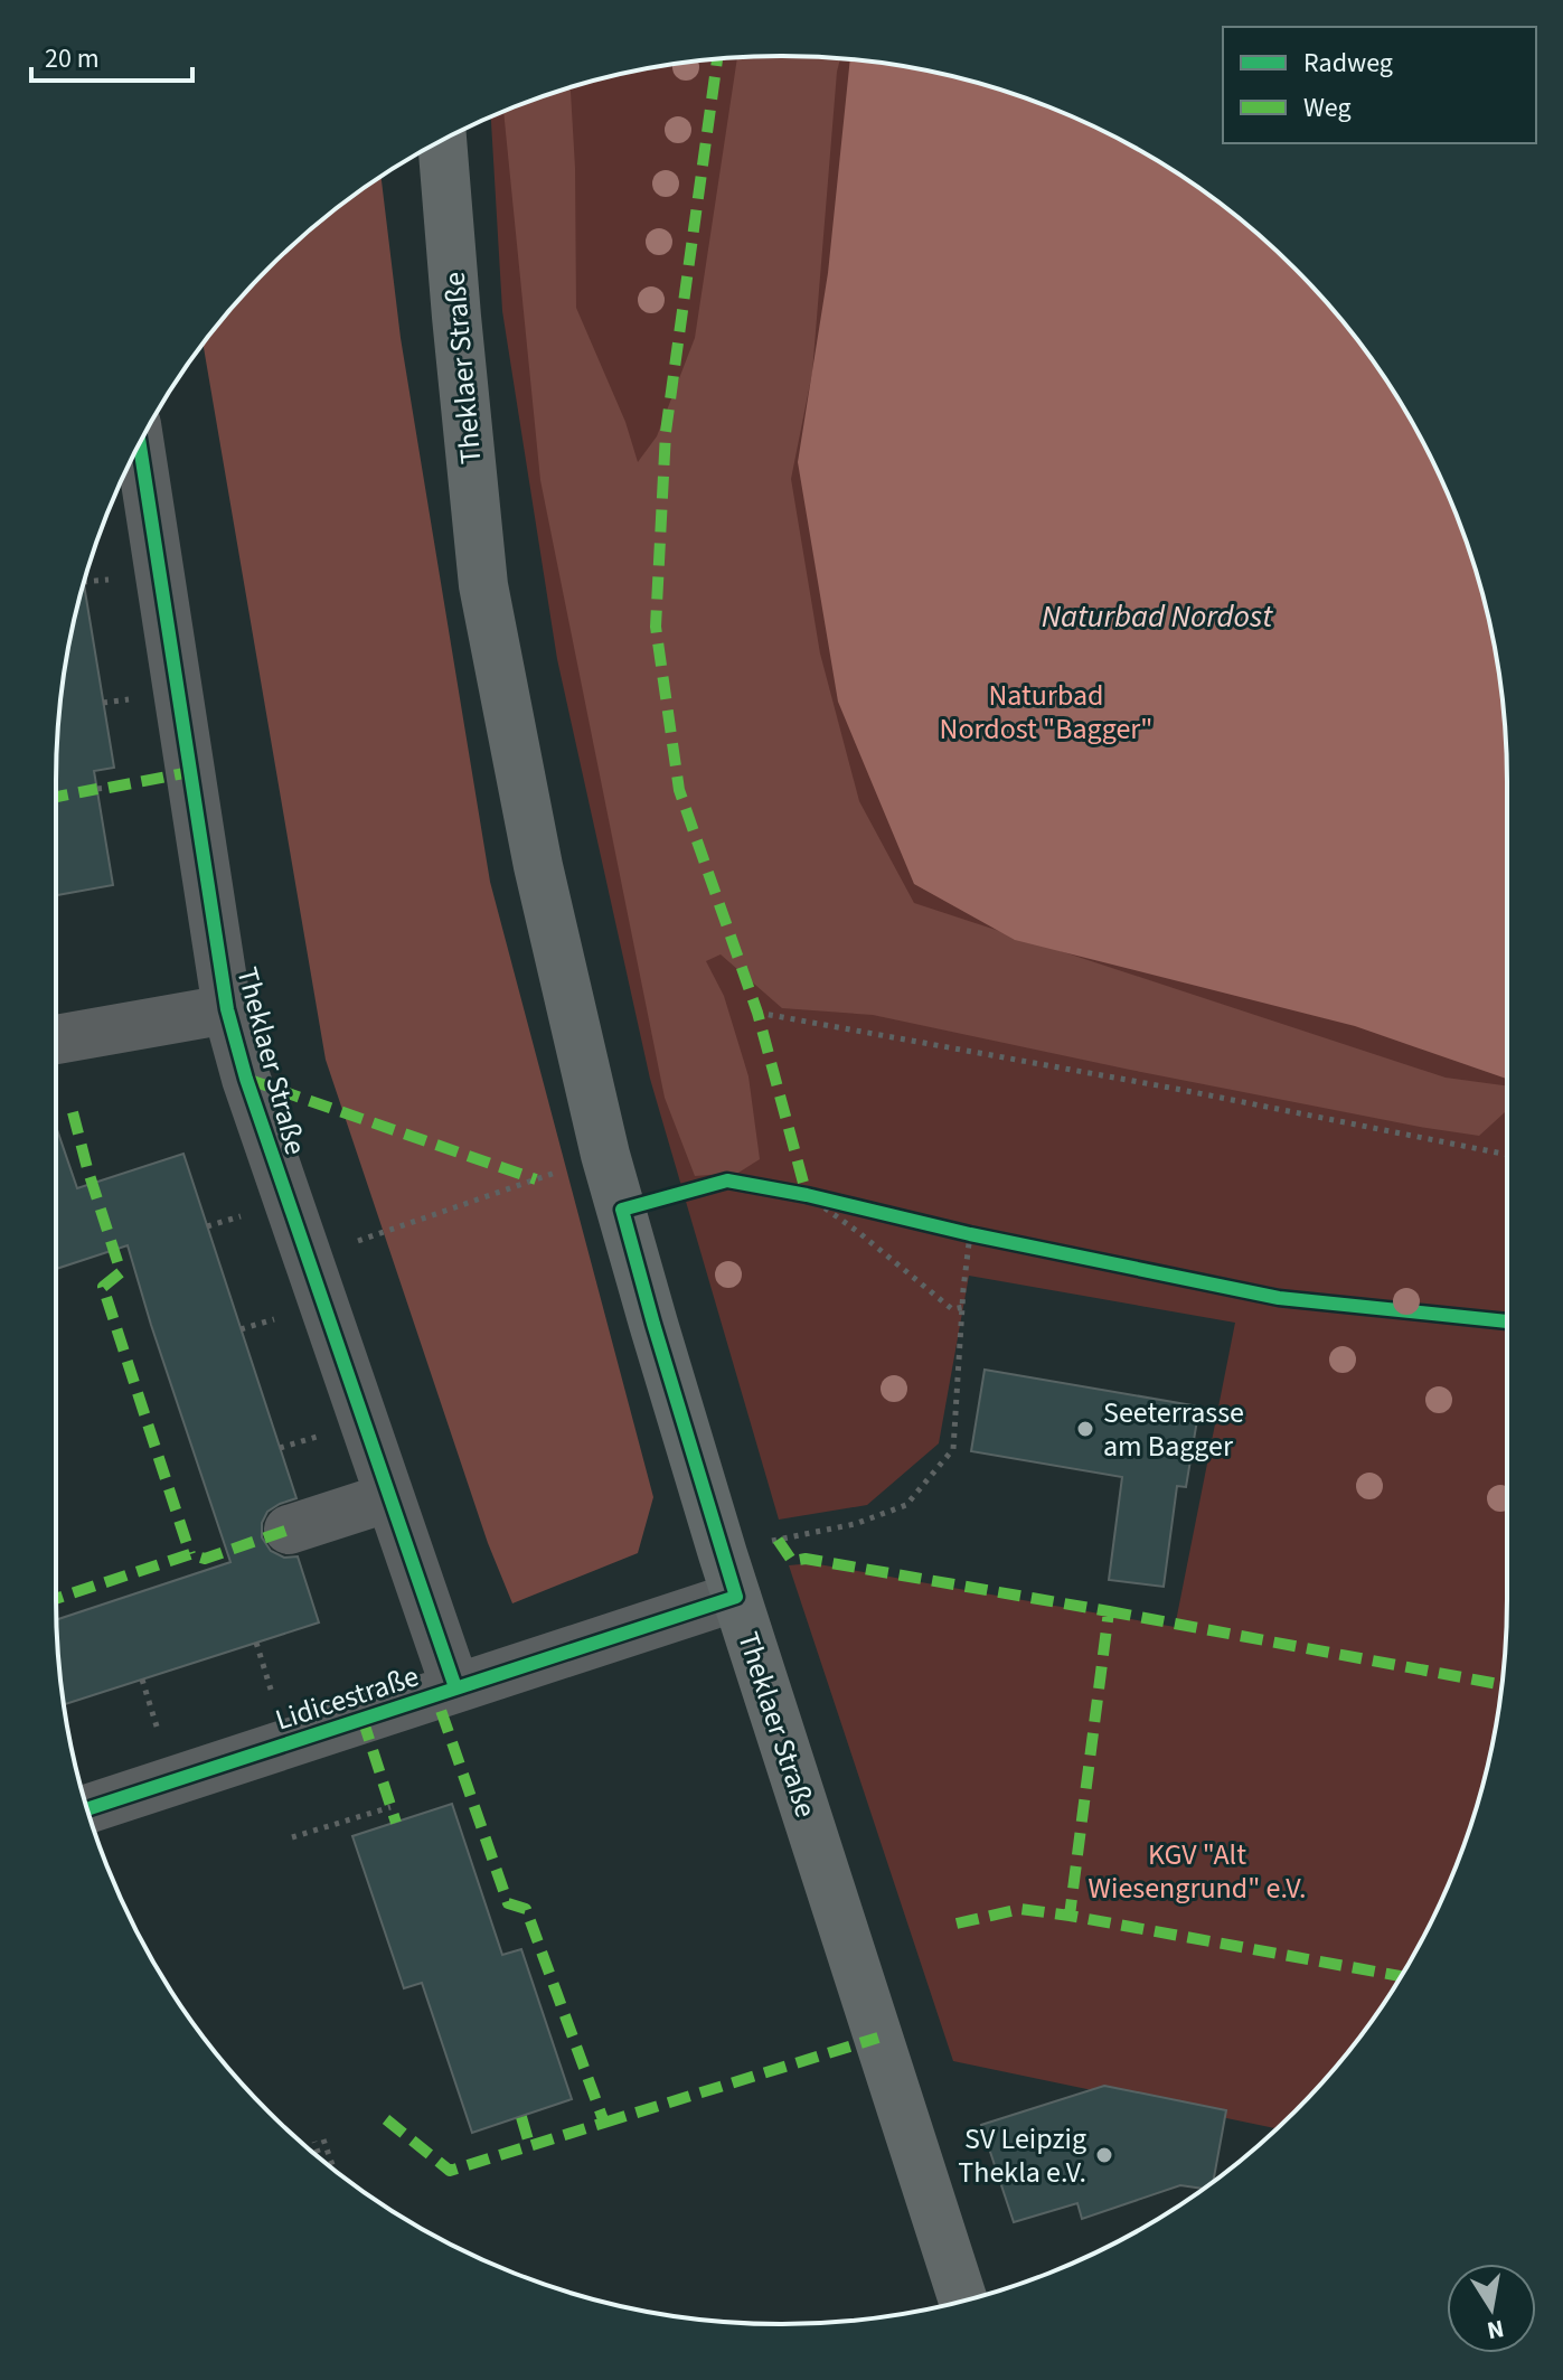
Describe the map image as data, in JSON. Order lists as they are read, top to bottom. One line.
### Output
{"streets":{"main road":["Theklaer Straße"],"street":["Lidicestraße"]},"crossings":[["Theklaer Straße","Lidicestraße"]],"water":["Naturbad Nordost"],"parks":["Naturbad Nordost \"Bagger\"","KGV \"Alt Wiesengrund\" e.V."],"places":["Seeterrasse am Bagger","SV Leipzig Thekla e.V."],"legend":["Radweg","Weg"],"scale_bar":"20 m","north":"bottom"}
